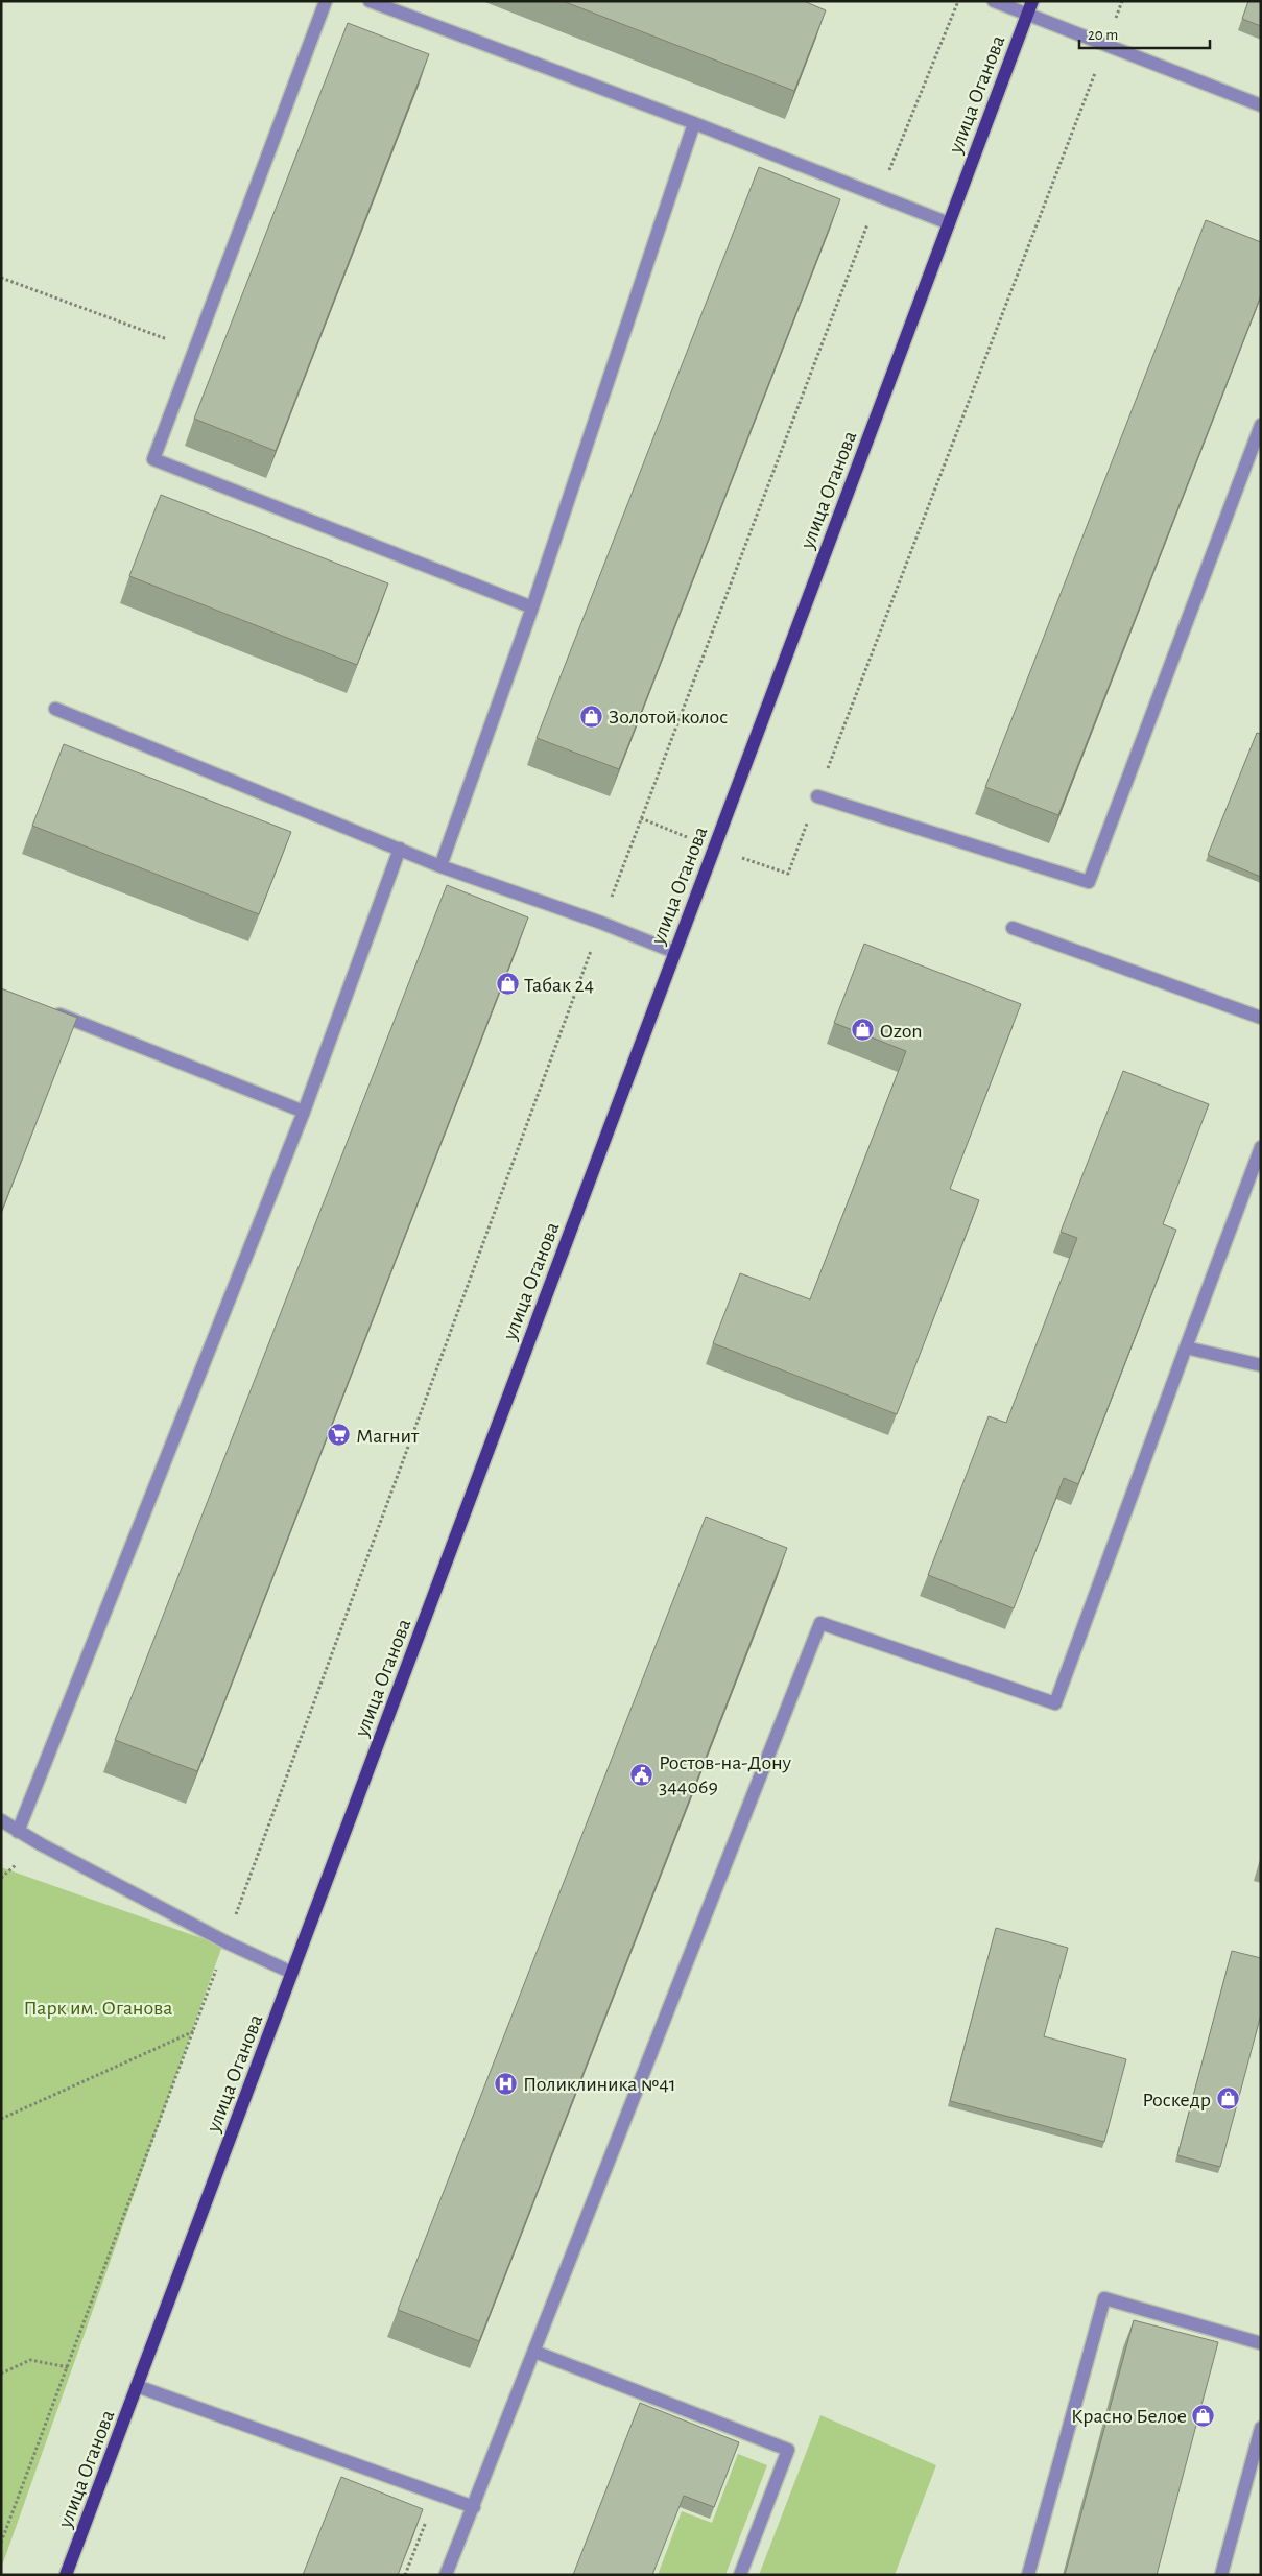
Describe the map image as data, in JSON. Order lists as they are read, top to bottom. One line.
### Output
{"streets":{"main road":["улица Оганова"]},"parks":["Парк им. Оганова"],"places":{"shop":["Золотой колос","Табак 24","Ozon","Роскедр","Красно Белое"],"supermarket":["Магнит"],"public building":["Ростов-на-Дону 344069"],"hospital":["Поликлиника №41"]},"scale_bar":"20 m"}
